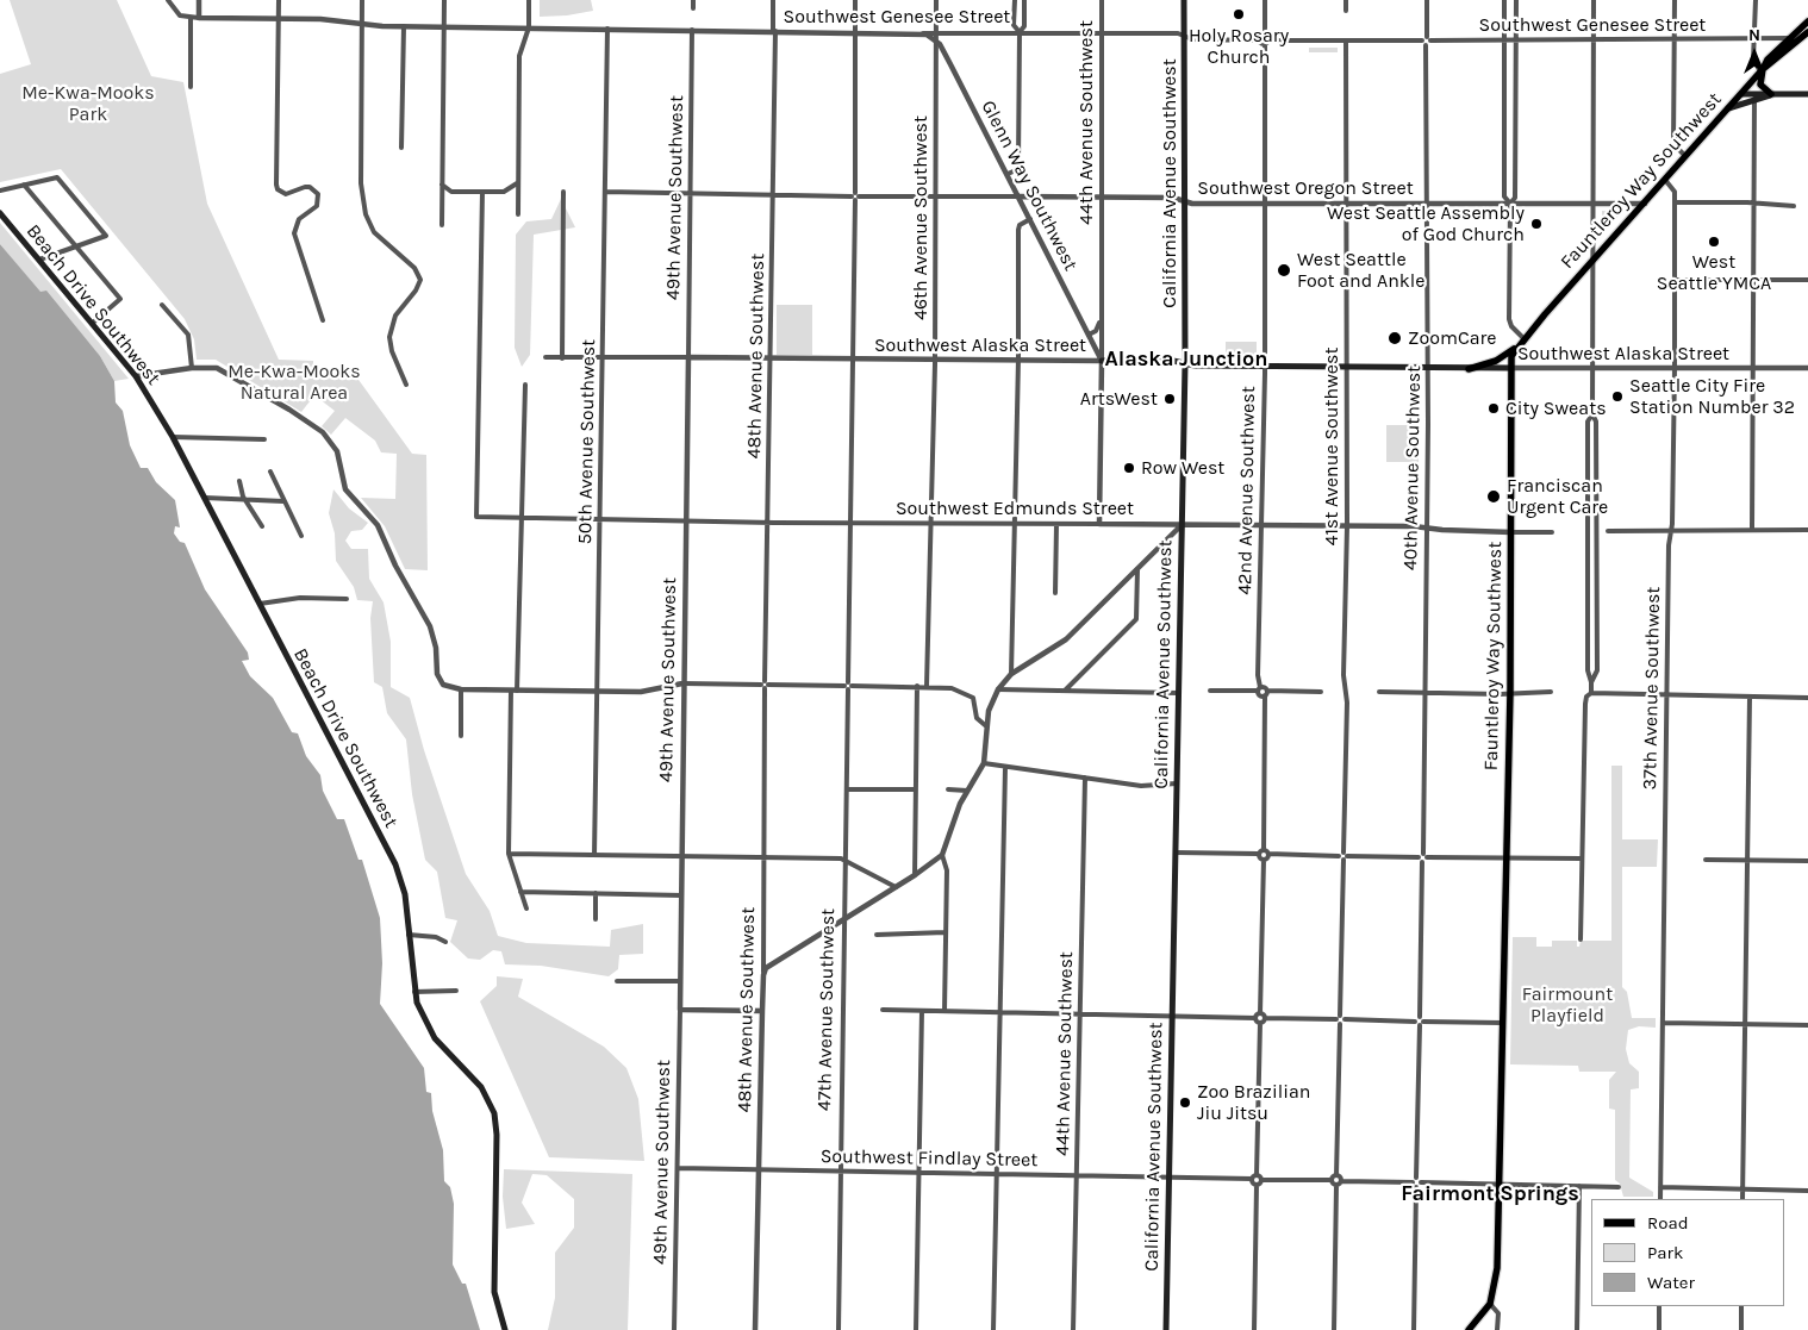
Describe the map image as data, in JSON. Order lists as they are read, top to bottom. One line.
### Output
{"streets":{"main road":["Fauntleroy Way Southwest","California Avenue Southwest","Beach Drive Southwest","Southwest Alaska Street"],"street":["Southwest Genesee Street","44th Avenue Southwest","Glenn Way Southwest","Southwest Oregon Street","49th Avenue Southwest","46th Avenue Southwest","48th Avenue Southwest","50th Avenue Southwest","41st Avenue Southwest","40th Avenue Southwest","42nd Avenue Southwest","Southwest Edmunds Street","37th Avenue Southwest","47th Avenue Southwest","Southwest Findlay Street"]},"crossings":[["Southwest Genesee Street","44th Avenue Southwest"],["Southwest Genesee Street","Fauntleroy Way Southwest"],["Southwest Genesee Street","California Avenue Southwest"],["Southwest Genesee Street","Glenn Way Southwest"],["Southwest Genesee Street","49th Avenue Southwest"],["Southwest Genesee Street","46th Avenue Southwest"],["Southwest Genesee Street","48th Avenue Southwest"],["Southwest Genesee Street","50th Avenue Southwest"],["Southwest Genesee Street","41st Avenue Southwest"],["Southwest Genesee Street","40th Avenue Southwest"],["Southwest Genesee Street","42nd Avenue Southwest"],["Southwest Genesee Street","47th Avenue Southwest"],["44th Avenue Southwest","Glenn Way Southwest"],["44th Avenue Southwest","Southwest Oregon Street"],["44th Avenue Southwest","Southwest Alaska Street"],["44th Avenue Southwest","Southwest Edmunds Street"],["44th Avenue Southwest","Southwest Findlay Street"],["Fauntleroy Way Southwest","Southwest Oregon Street"],["Fauntleroy Way Southwest","Southwest Alaska Street"],["Fauntleroy Way Southwest","Southwest Edmunds Street"],["Fauntleroy Way Southwest","37th Avenue Southwest"],["California Avenue Southwest","Southwest Oregon Street"],["California Avenue Southwest","Southwest Alaska Street"],["California Avenue Southwest","Southwest Edmunds Street"],["California Avenue Southwest","Southwest Findlay Street"],["Glenn Way Southwest","Southwest Oregon Street"],["Glenn Way Southwest","46th Avenue Southwest"],["Glenn Way Southwest","Southwest Alaska Street"],["Southwest Oregon Street","49th Avenue Southwest"],["Southwest Oregon Street","46th Avenue Southwest"],["Southwest Oregon Street","48th Avenue Southwest"],["Southwest Oregon Street","50th Avenue Southwest"],["Southwest Oregon Street","41st Avenue Southwest"],["Southwest Oregon Street","40th Avenue Southwest"],["Southwest Oregon Street","42nd Avenue Southwest"],["Southwest Oregon Street","47th Avenue Southwest"],["49th Avenue Southwest","Southwest Alaska Street"],["49th Avenue Southwest","Southwest Edmunds Street"],["49th Avenue Southwest","Southwest Findlay Street"],["46th Avenue Southwest","Southwest Alaska Street"],["46th Avenue Southwest","Southwest Edmunds Street"],["Southwest Alaska Street","48th Avenue Southwest"],["Southwest Alaska Street","50th Avenue Southwest"],["Southwest Alaska Street","41st Avenue Southwest"],["Southwest Alaska Street","40th Avenue Southwest"],["Southwest Alaska Street","42nd Avenue Southwest"],["Southwest Alaska Street","37th Avenue Southwest"],["Southwest Alaska Street","47th Avenue Southwest"],["48th Avenue Southwest","Southwest Edmunds Street"],["48th Avenue Southwest","Southwest Findlay Street"],["50th Avenue Southwest","Southwest Edmunds Street"],["41st Avenue Southwest","Southwest Edmunds Street"],["40th Avenue Southwest","Southwest Edmunds Street"],["42nd Avenue Southwest","Southwest Edmunds Street"],["Southwest Edmunds Street","47th Avenue Southwest"],["47th Avenue Southwest","Southwest Findlay Street"]],"districts":["Alaska Junction","Fairmont Springs"],"parks":["Me-Kwa-Mooks Park","Me-Kwa-Mooks Natural Area","Fairmount Playfield"],"places":["Holy Rosary Church","West Seattle Assembly of God Church","West Seattle YMCA","West Seattle Foot and Ankle","ZoomCare","Seattle City Fire Station Number 32","ArtsWest","City Sweats","Row West","Franciscan Urgent Care","Zoo Brazilian Jiu Jitsu"],"legend":["Road","Park","Water"],"north":"top"}
